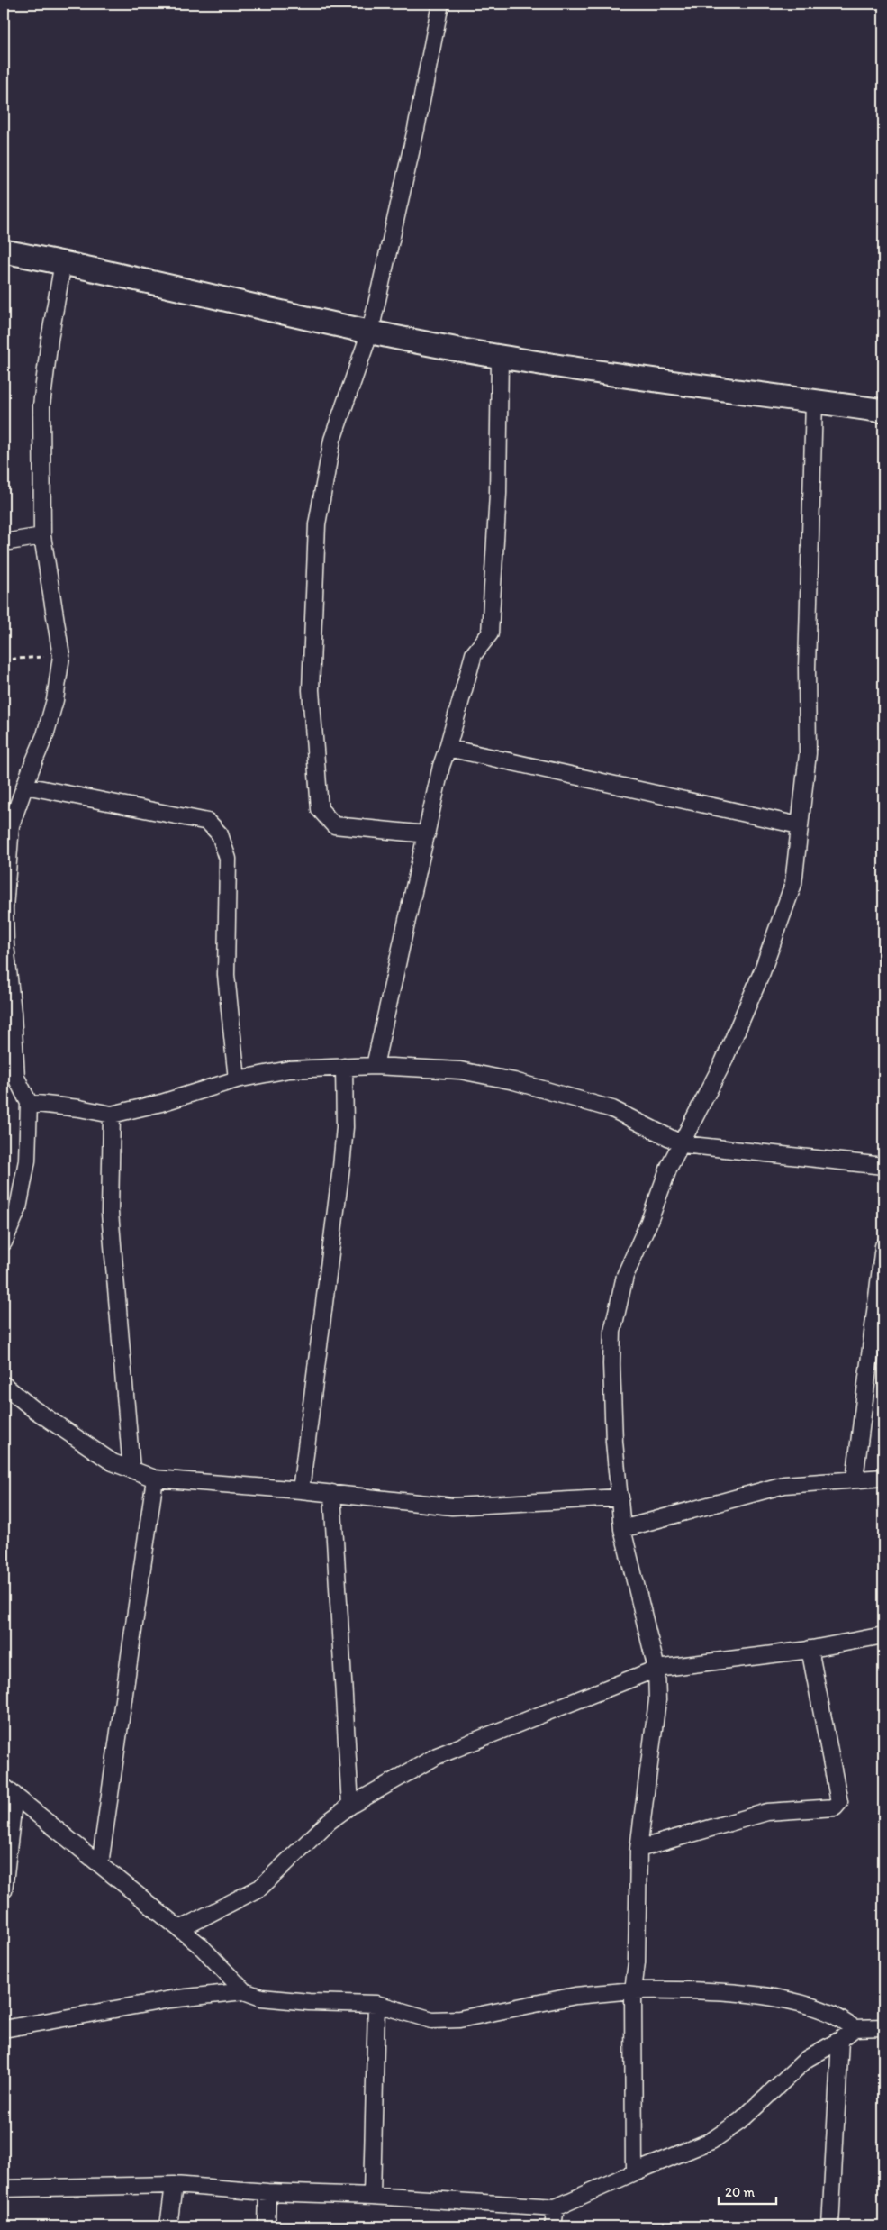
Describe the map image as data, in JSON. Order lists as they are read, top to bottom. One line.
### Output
{"scale_bar":"20 m"}
